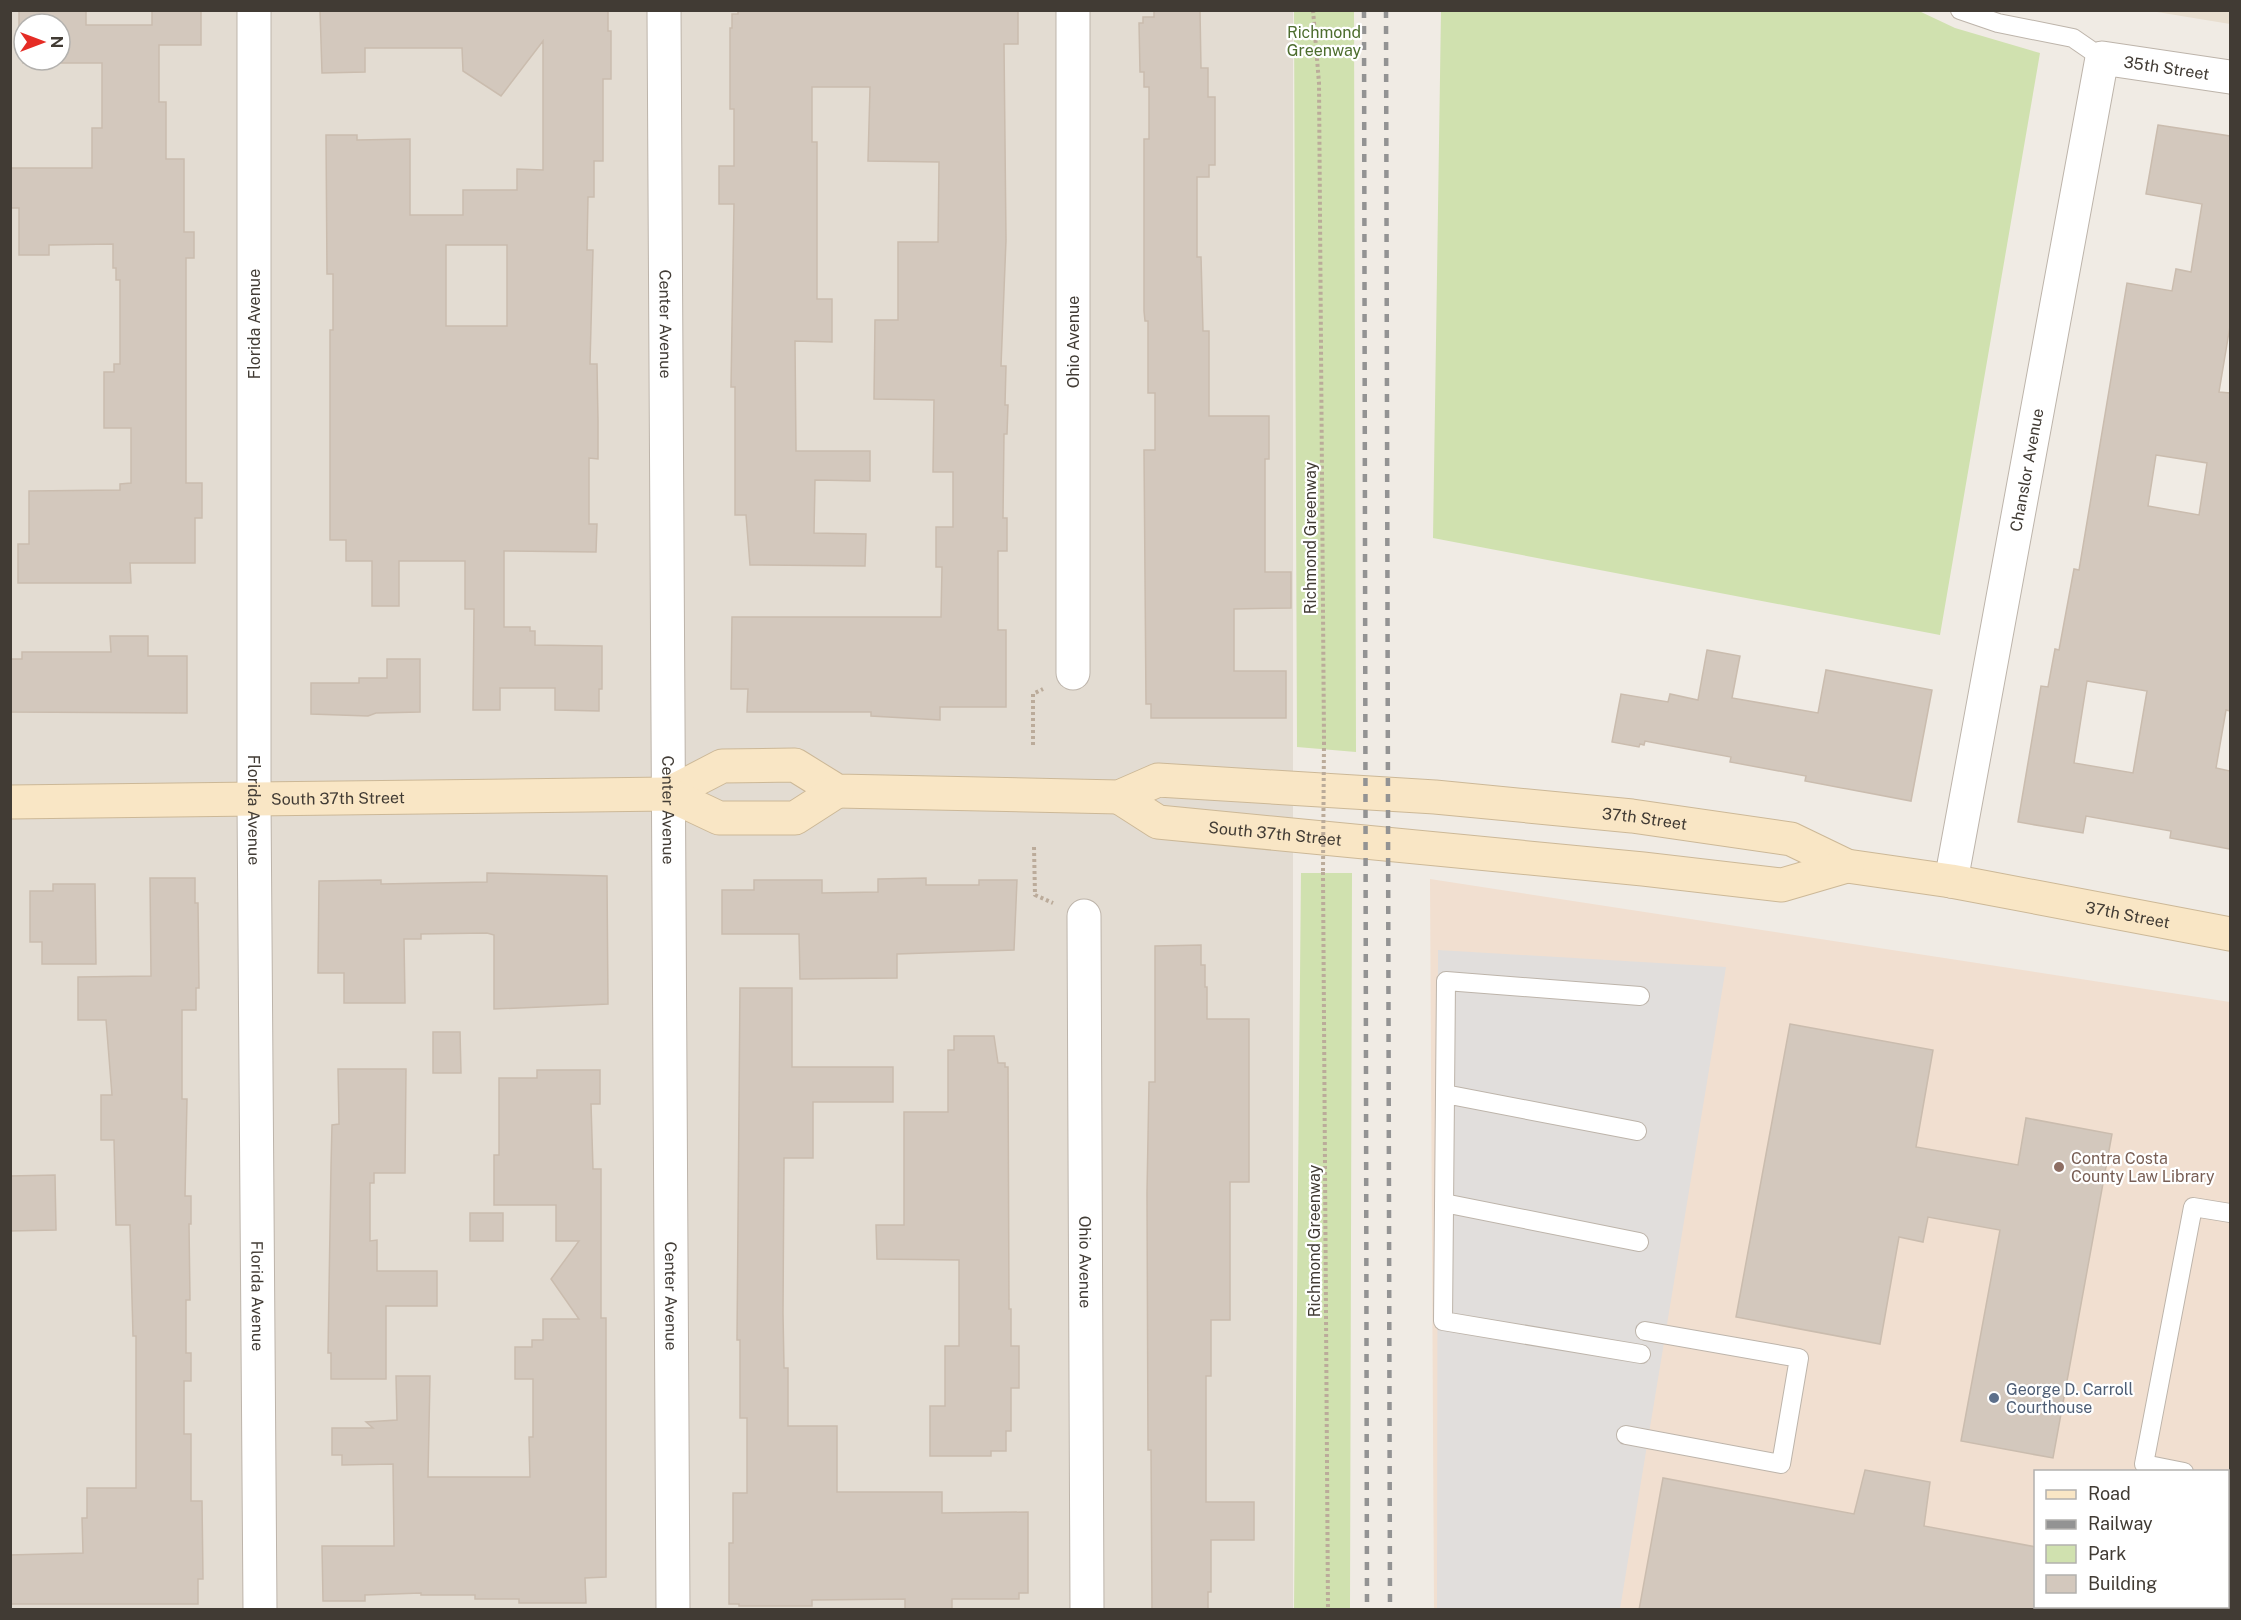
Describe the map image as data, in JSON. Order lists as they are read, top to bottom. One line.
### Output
{"streets":{"street":["35th Street","Florida Avenue","Center Avenue","Ohio Avenue","Chanslor Avenue","South 37th Street","37th Street"],"path":["Richmond Greenway"]},"crossings":[["35th Street","Chanslor Avenue"],["Florida Avenue","South 37th Street"],["Center Avenue","South 37th Street"],["Chanslor Avenue","37th Street"],["South 37th Street","37th Street"]],"parks":["Richmond Greenway"],"places":["Contra Costa County Law Library","George D. Carroll Courthouse"],"legend":["Road","Railway","Park","Building"],"north":"right"}
